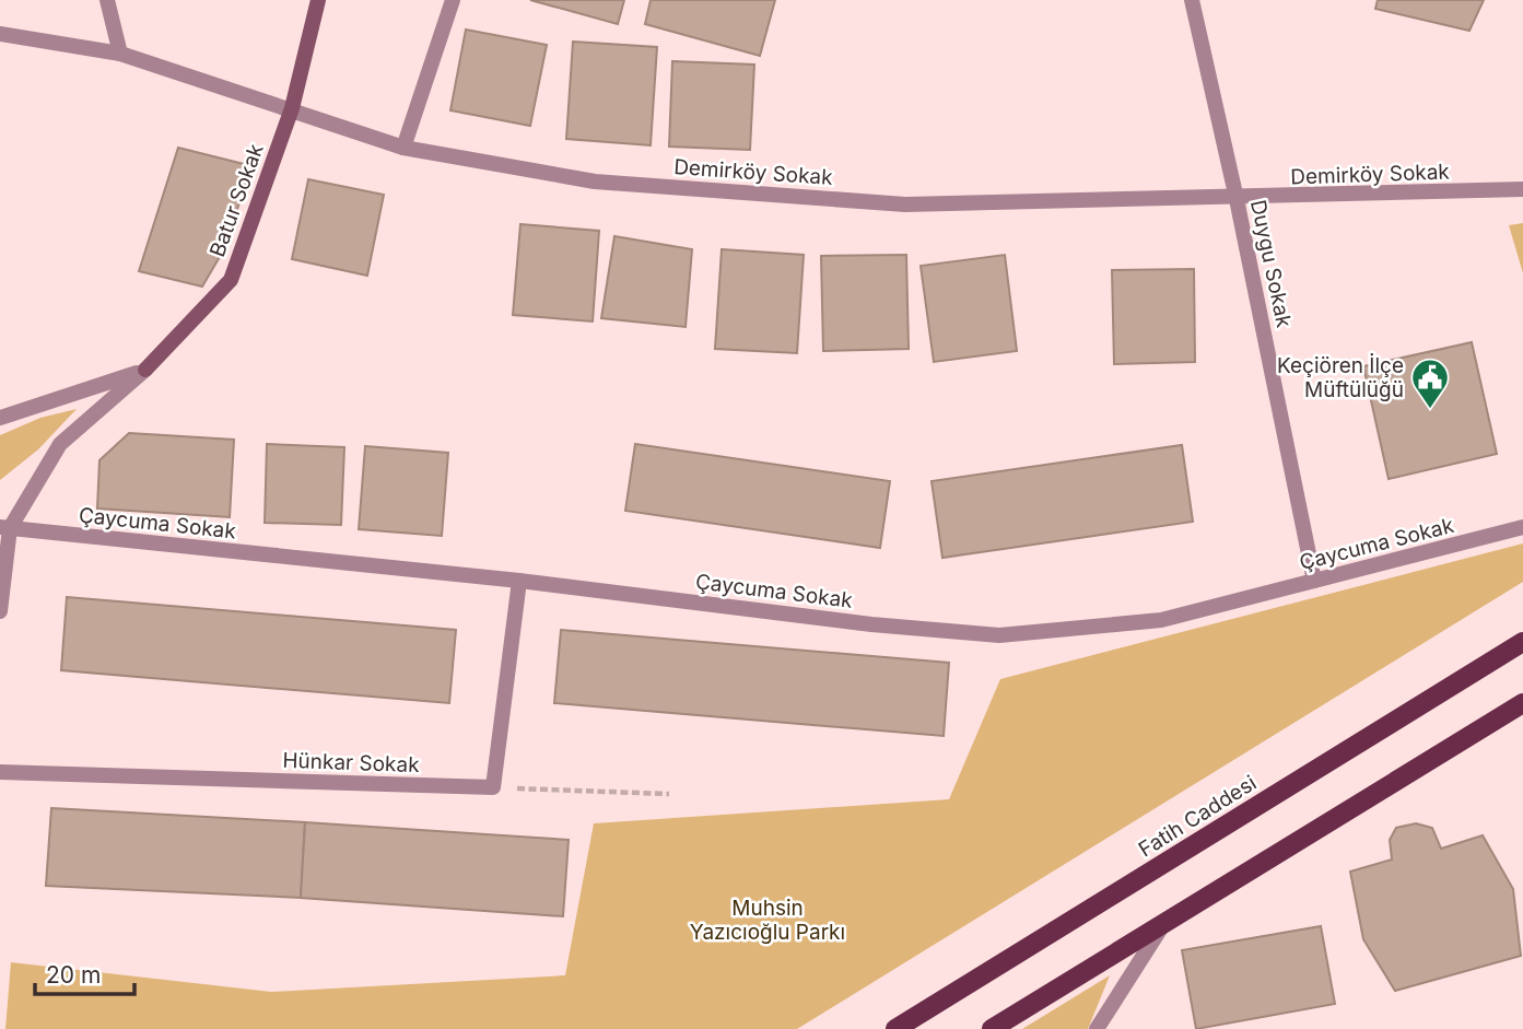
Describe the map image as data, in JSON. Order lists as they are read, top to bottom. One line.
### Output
{"streets":{"main road":["Fatih Caddesi"],"street":["Demirköy Sokak","Batur Sokak","Duygu Sokak","Çaycuma Sokak","Hünkar Sokak"]},"crossings":[["Demirköy Sokak","Batur Sokak"],["Demirköy Sokak","Duygu Sokak"],["Duygu Sokak","Çaycuma Sokak"]],"parks":["Muhsin Yazıcıoğlu Parkı"],"places":{"public building":["Keçiören İlçe Müftülüğü"]},"scale_bar":"20 m"}
